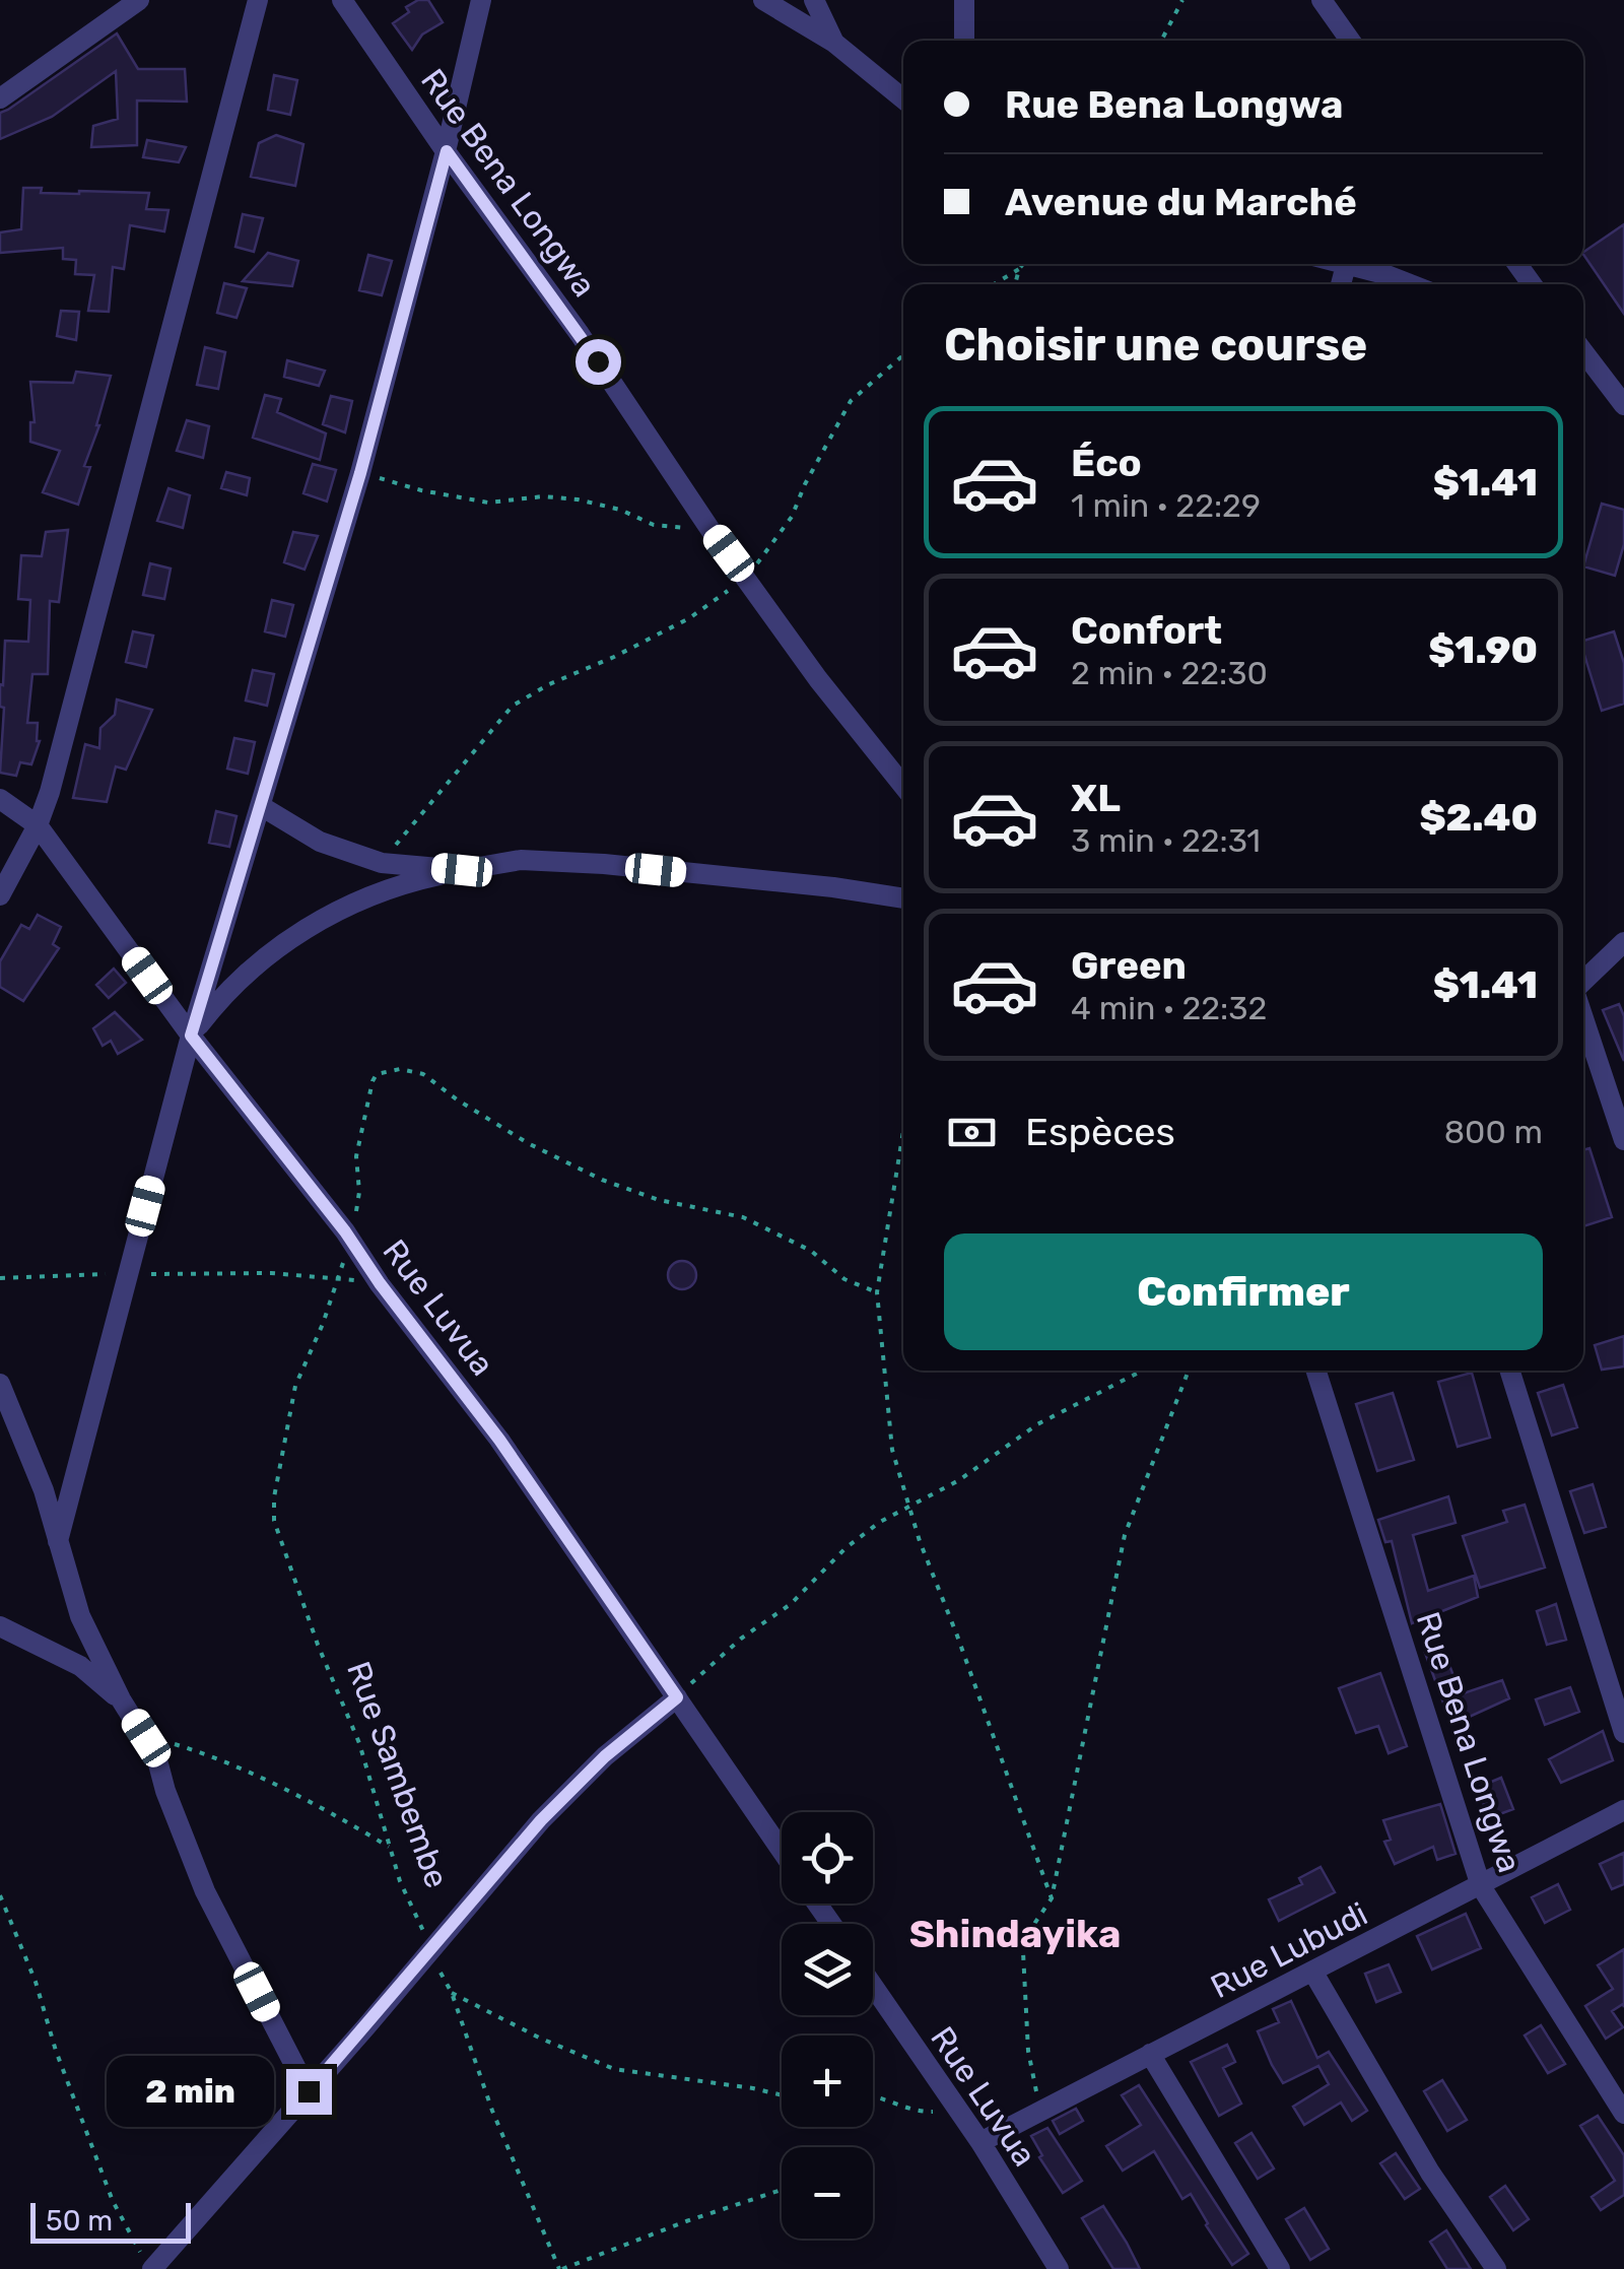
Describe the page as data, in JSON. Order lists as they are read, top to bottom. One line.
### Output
{"streets":{"street":["Rue Bena Longwa","Rue Luvua","Rue Lubudi"],"path":["Rue Sambembe"]},"crossings":[["Rue Bena Longwa","Rue Lubudi"],["Rue Luvua","Rue Sambembe"],["Rue Luvua","Rue Lubudi"]],"districts":["Shindayika"],"scale_bar":"50 m","page":{"banner":["Rue Bena Longwa","Avenue du Marché"],"heading":"Choisir une course","list":[{"name":"Éco","note":"1 min · 22:29","value":"$1.41"},{"name":"Confort","note":"2 min · 22:30","value":"$1.90"},{"name":"XL","note":"3 min · 22:31","value":"$2.40"},{"name":"Green","note":"4 min · 22:32","value":"$1.41"}],"pay":["Espèces","800 m"],"buttons":"Confirmer","map_buttons":["+","−"],"bubble":"2 min","scale":"50 m"}}
